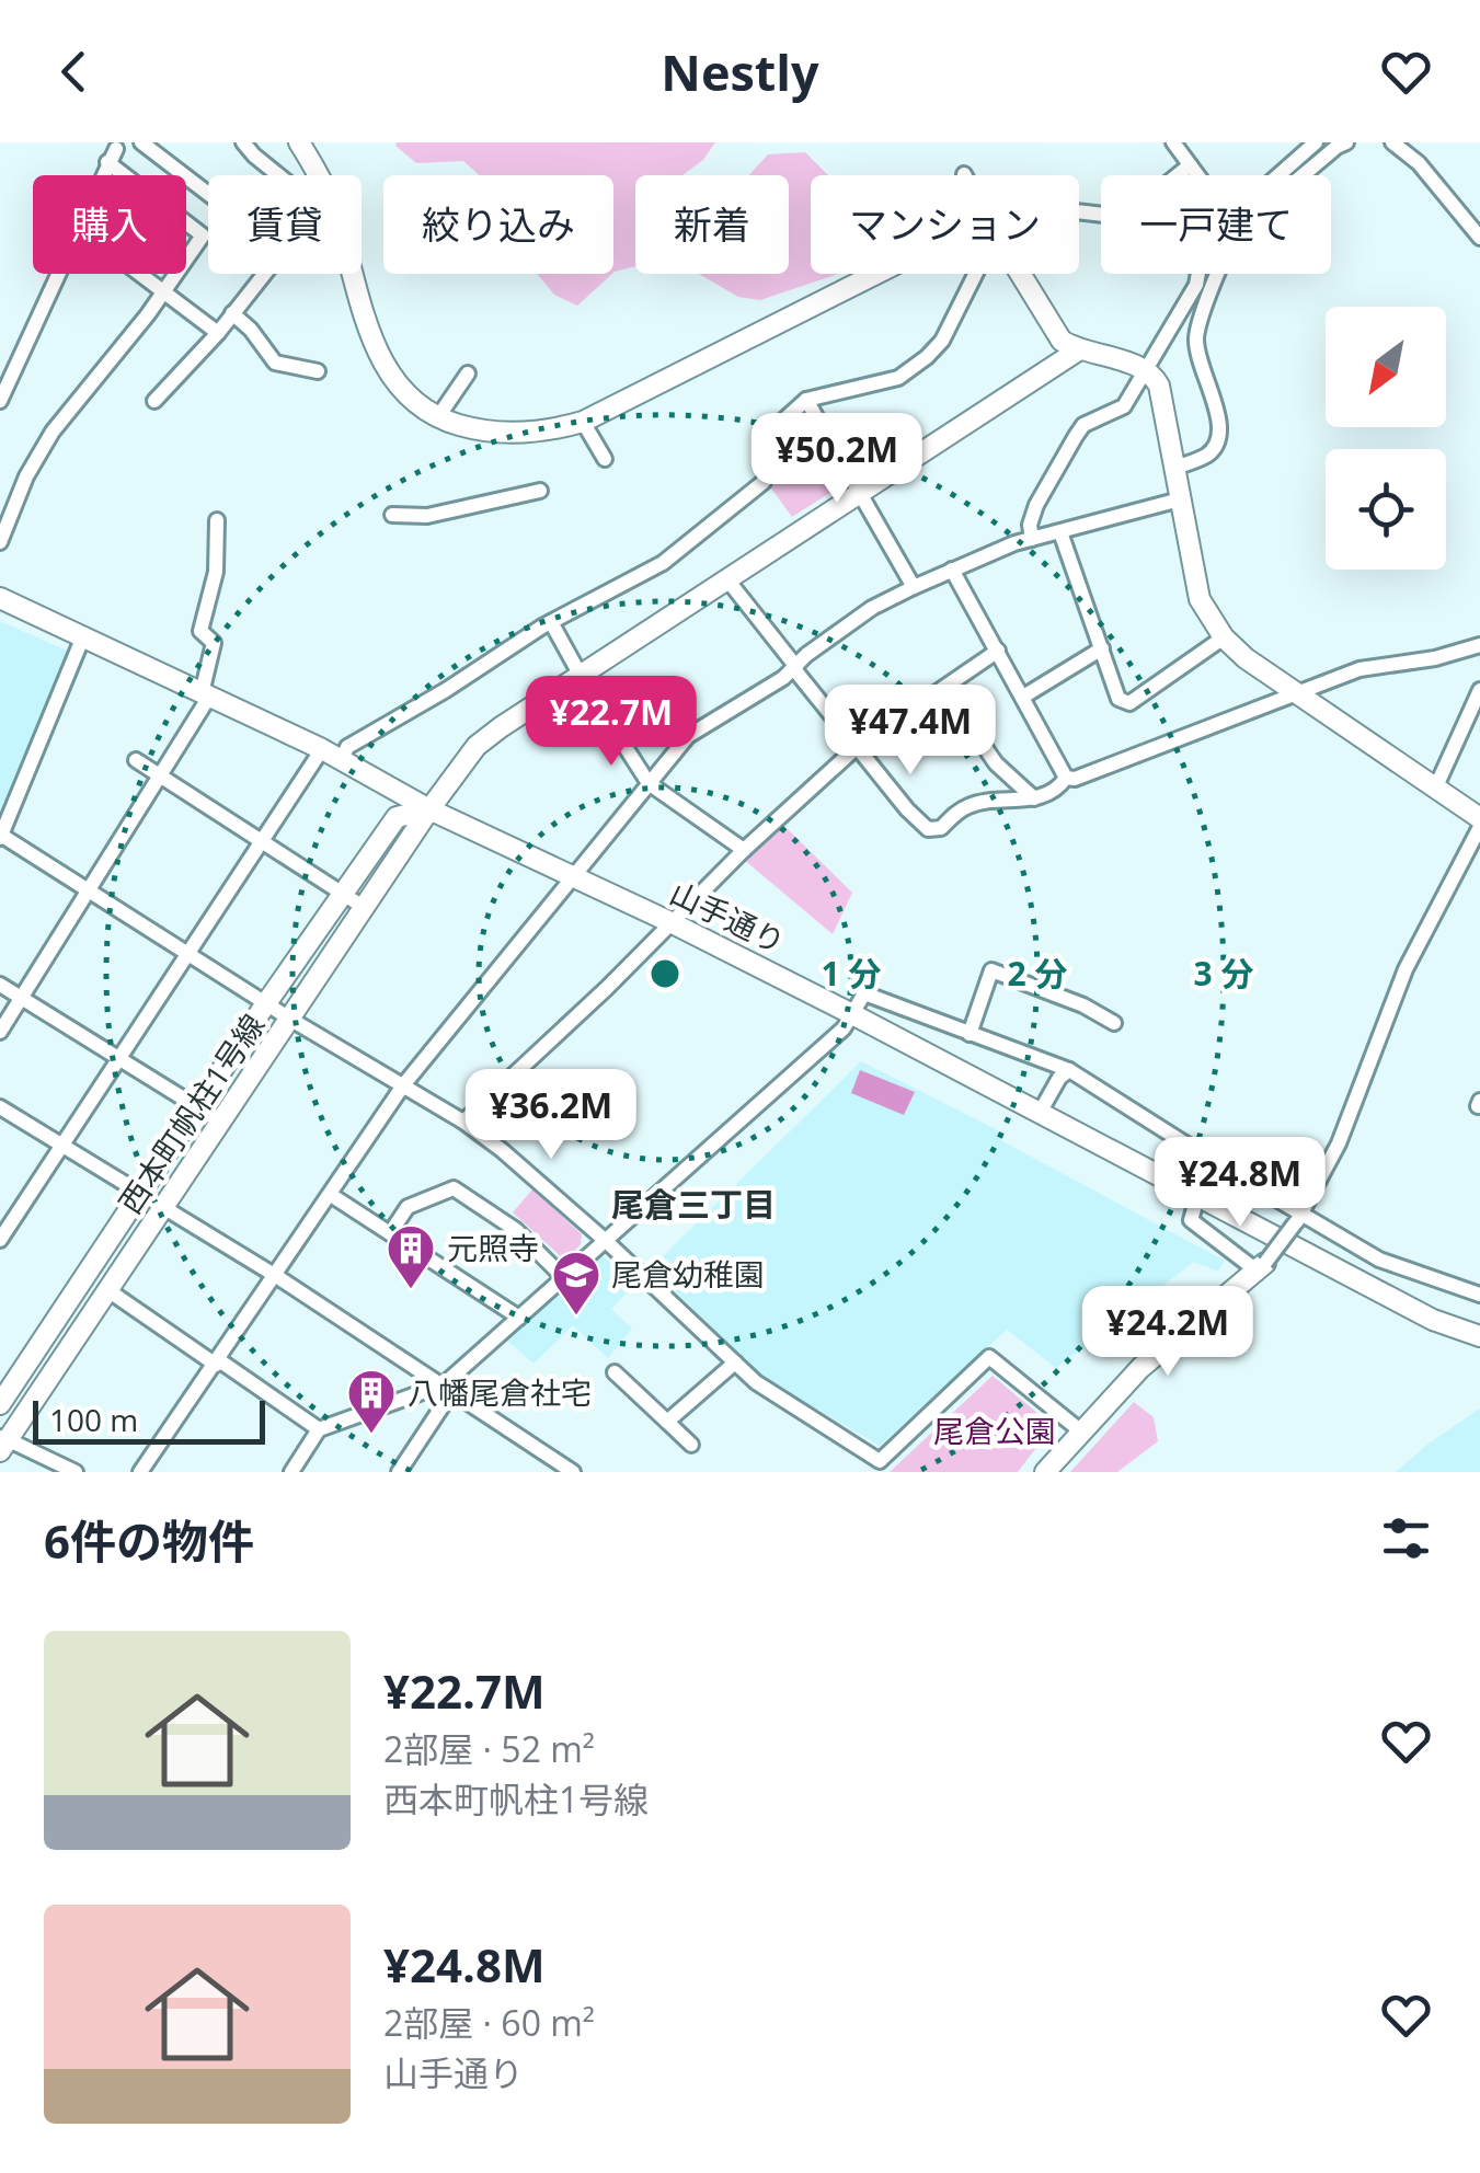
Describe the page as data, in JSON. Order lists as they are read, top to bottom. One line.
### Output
{"streets":{"street":["山手通り","西本町帆柱1号線"]},"crossings":[["山手通り","西本町帆柱1号線"]],"districts":["尾倉三丁目"],"parks":["尾倉公園"],"places":{"building":["元照寺","八幡尾倉社宅"],"school or university":["尾倉幼稚園"]},"scale_bar":"100 m","north":"bottom left","page":{"header":"Nestly","chip":["購入","賃貸","絞り込み","新着","マンション","一戸建て"],"price":["¥50.2M","¥22.7M","¥47.4M","¥36.2M","¥24.8M","¥24.2M"],"scale":"100 m","heading":"6件の物件","list":[{"name":"¥22.7M","note":"2部屋 · 52 m² · 西本町帆柱1号線"},{"name":"¥24.8M","note":"2部屋 · 60 m² · 山手通り"}]},"rings":["1 分","2 分","3 分"]}
